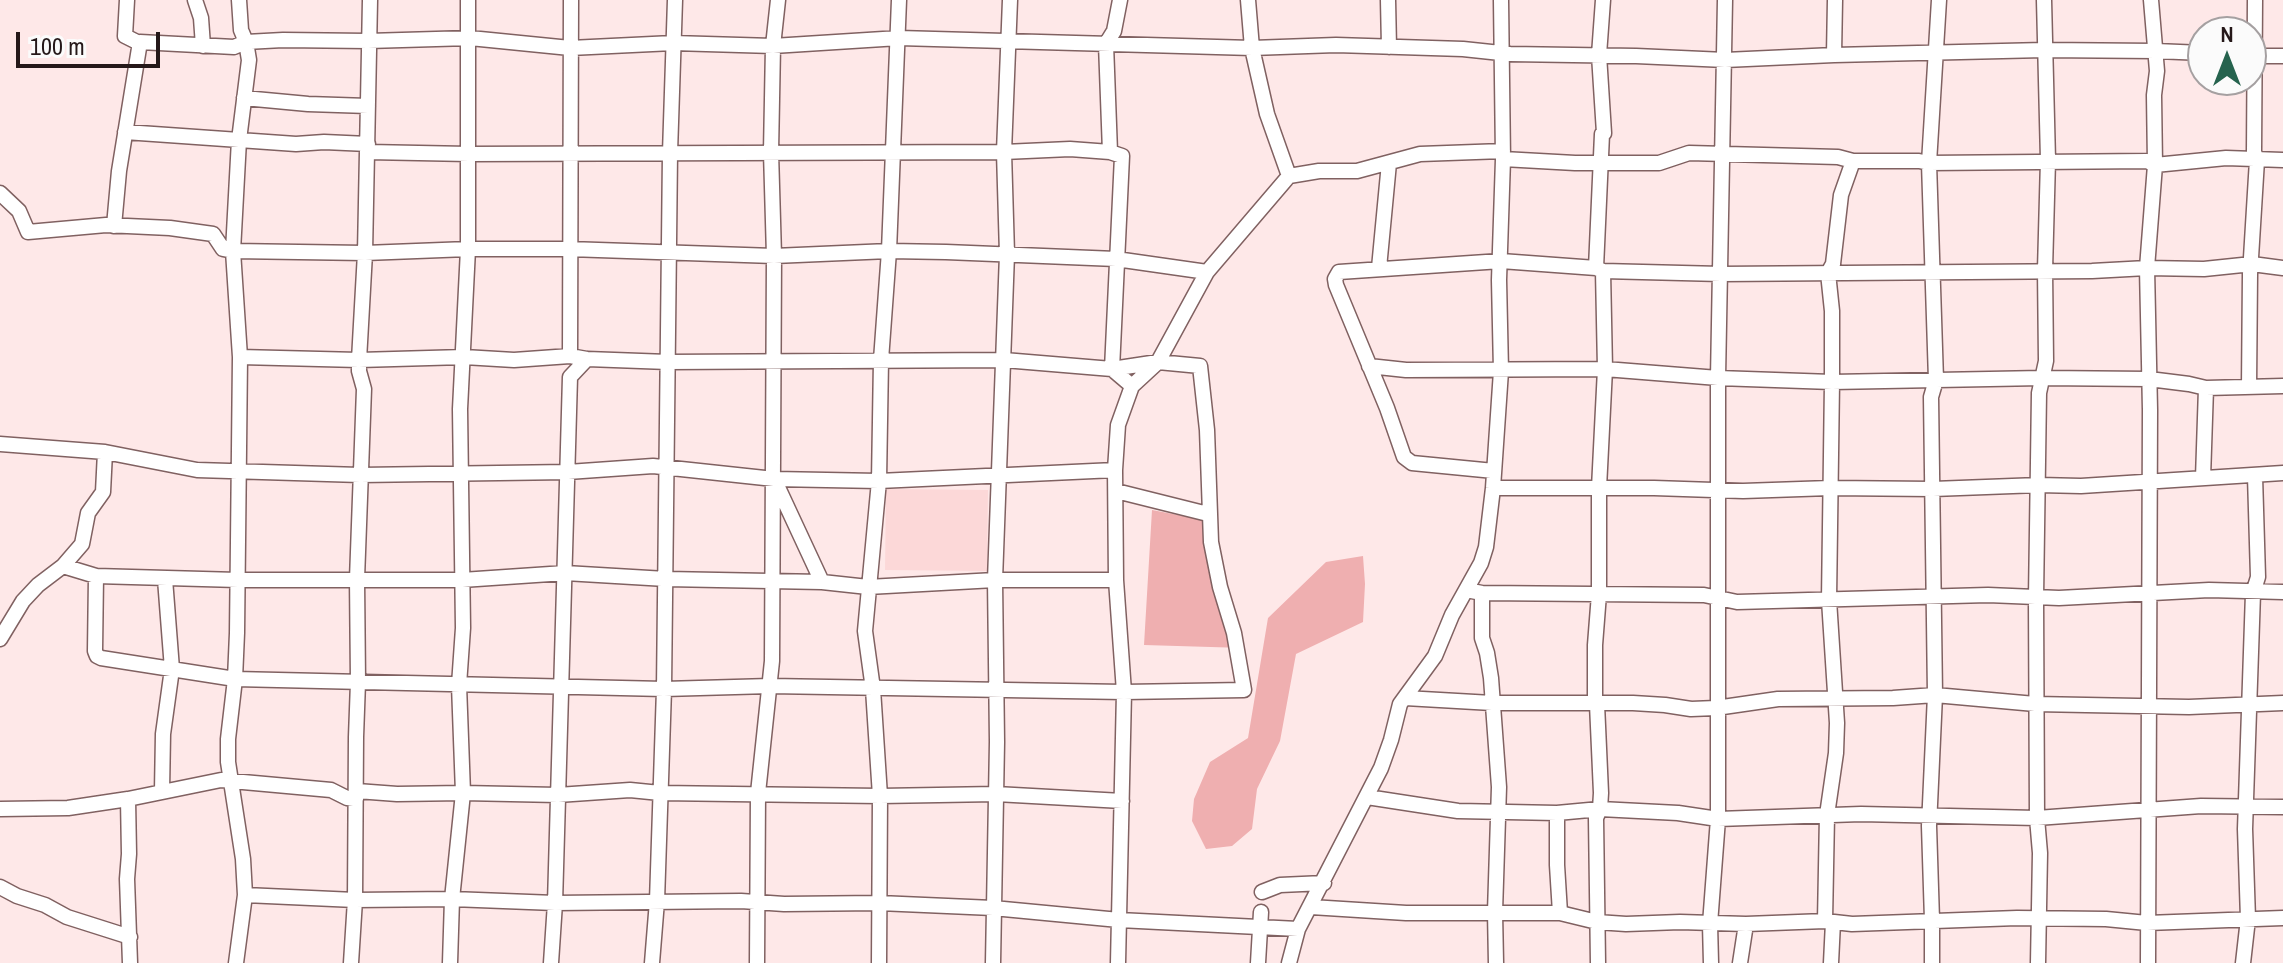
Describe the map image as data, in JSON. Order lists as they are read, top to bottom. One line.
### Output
{"scale_bar":"100 m","north":"top"}
